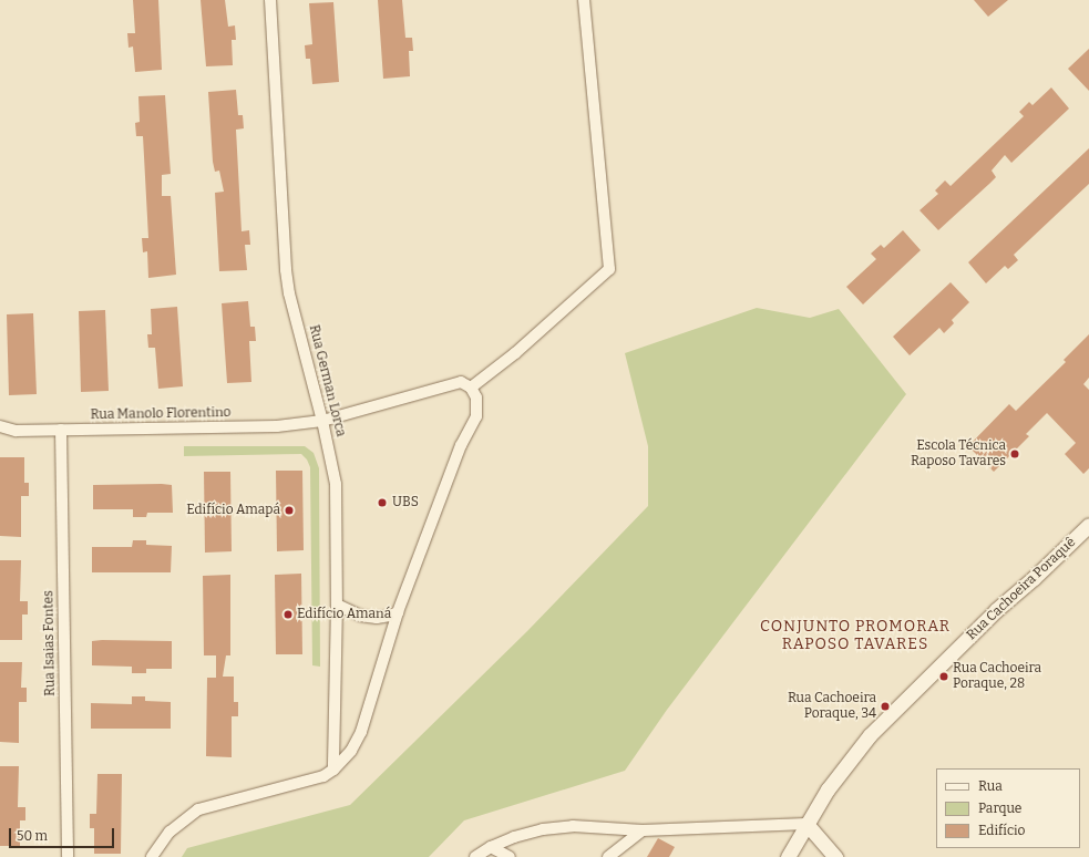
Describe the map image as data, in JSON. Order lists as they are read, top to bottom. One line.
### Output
{"streets":{"street":["Rua German Lorca","Rua Manolo Florentino","Rua Cachoeira Poraquê","Rua Isaias Fontes"]},"crossings":[["Rua German Lorca","Rua Manolo Florentino"],["Rua Manolo Florentino","Rua Isaias Fontes"]],"districts":["CONJUNTO PROMORAR RAPOSO TAVARES"],"places":["Escola Técnica Raposo Tavares","UBS","Edifício Amapá","Edifício Amaná","Rua Cachoeira Poraque, 28","Rua Cachoeira Poraque, 34"],"legend":["Rua","Parque","Edifício"],"scale_bar":"50 m"}
